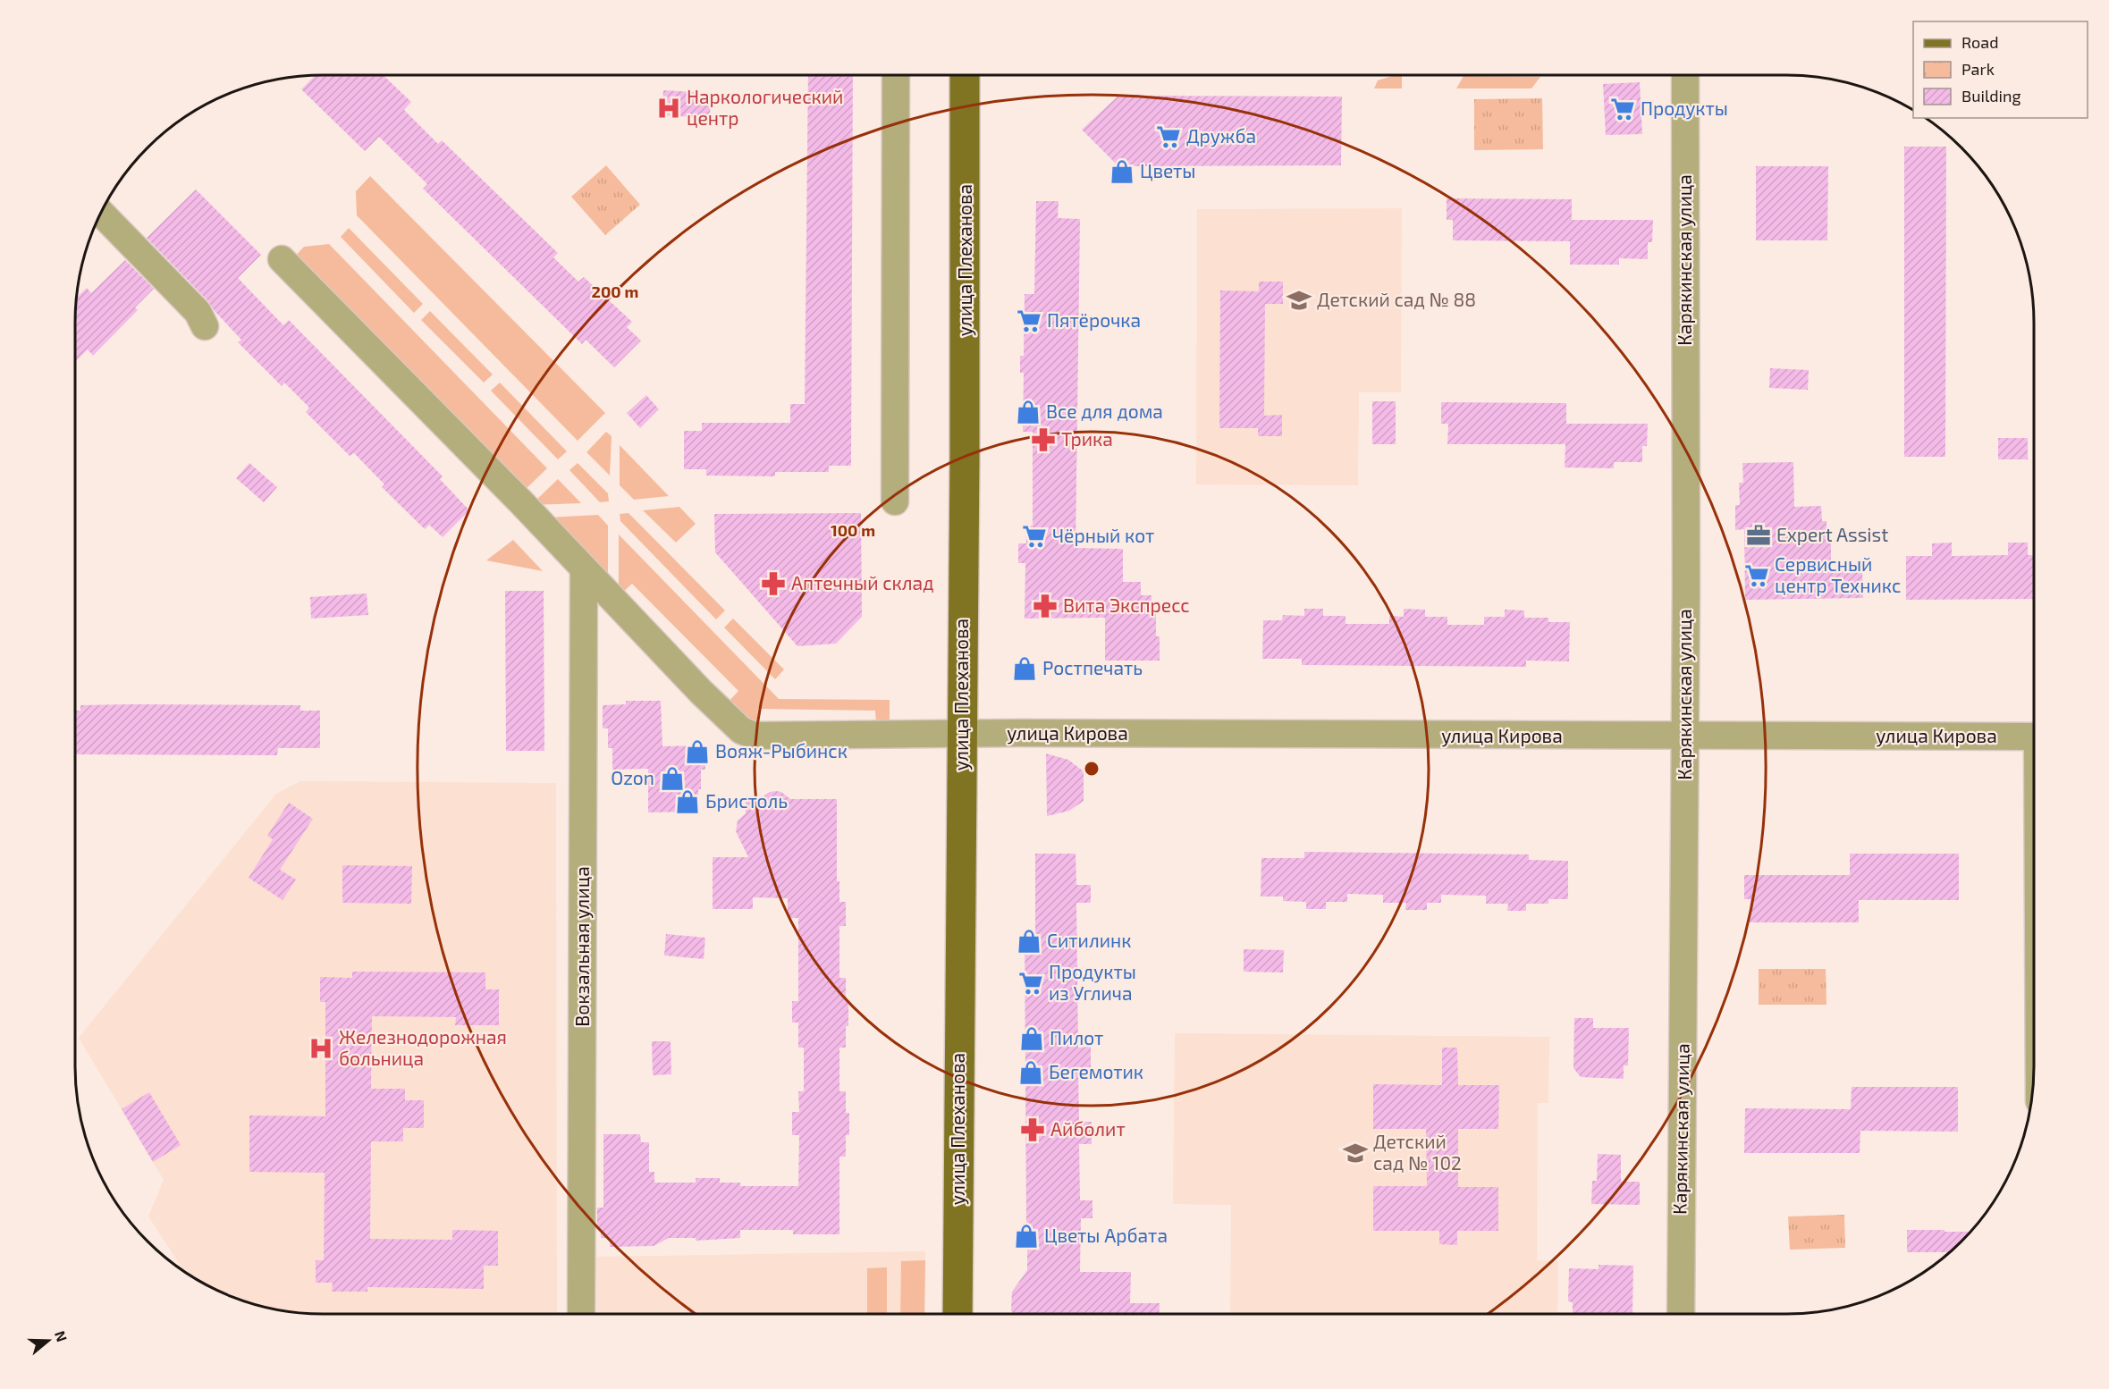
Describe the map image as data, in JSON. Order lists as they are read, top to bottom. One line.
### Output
{"streets":{"main road":["улица Плеханова"],"street":["Карякинская улица","улица Кирова","Вокзальная улица"]},"crossings":[["улица Плеханова","улица Кирова"],["Карякинская улица","улица Кирова"],["улица Кирова","Вокзальная улица"]],"places":{"hospital":["Наркологический центр","Железнодорожная больница"],"supermarket":["Продукты","Дружба","Пятёрочка","Чёрный кот","Сервисный центр Техникс","Продукты из Углича"],"shop":["Цветы","Все для дома","Ростпечать","Вояж-Рыбинск","Ozon","Бристоль","Ситилинк","Пилот","Бегемотик","Цветы Арбата"],"school or university":["Детский сад № 88","Детский сад № 102"],"pharmacy":["Трика","Аптечный склад","Вита Экспресс","Айболит"],"office":["Expert Assist"]},"legend":["Road","Park","Building"],"north":"right","rings":["200 m","100 m"]}
